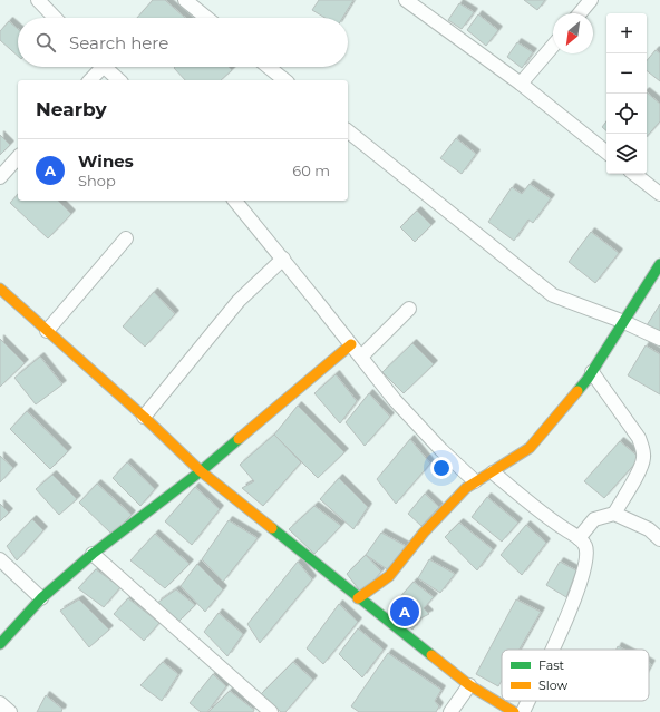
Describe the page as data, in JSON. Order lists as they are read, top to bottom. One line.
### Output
{"legend":["Fast","Slow"],"north":"bottom left","page":{"map_buttons":["+","−"],"search":"Search here","heading":"Nearby","list":[{"mark":"A","name":"Wines","note":"Shop","value":"60 m"}],"pins":"A"}}
